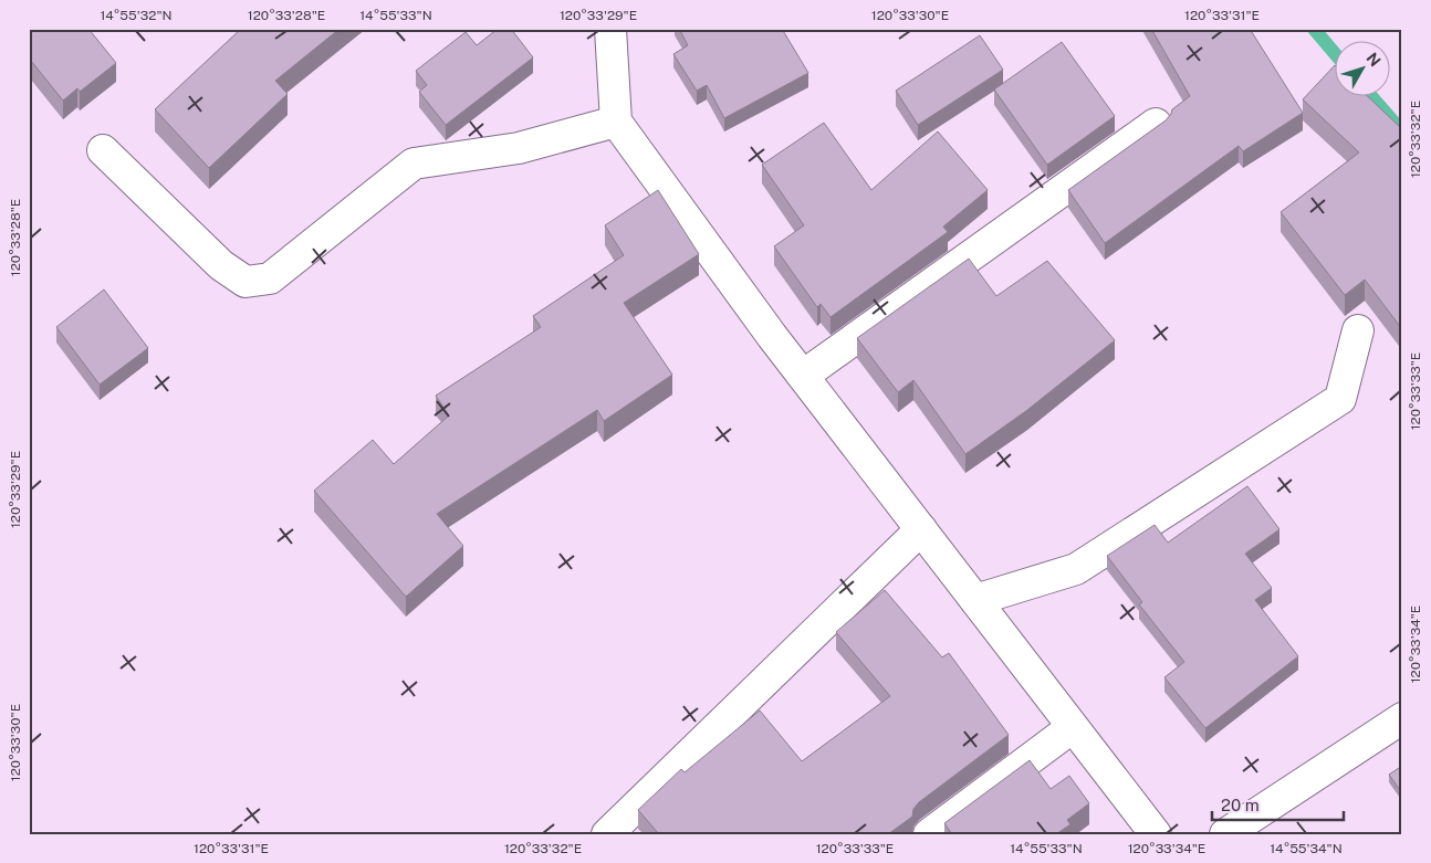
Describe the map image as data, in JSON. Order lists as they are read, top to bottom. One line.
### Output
{"scale_bar":"20 m","north":"top right","coordinates":["14°55'32\"N","120°33'28\"E","14°55'33\"N","120°33'29\"E","120°33'30\"E","120°33'31\"E","120°33'32\"E","120°33'33\"E","120°33'34\"E","14°55'34\"N"]}
